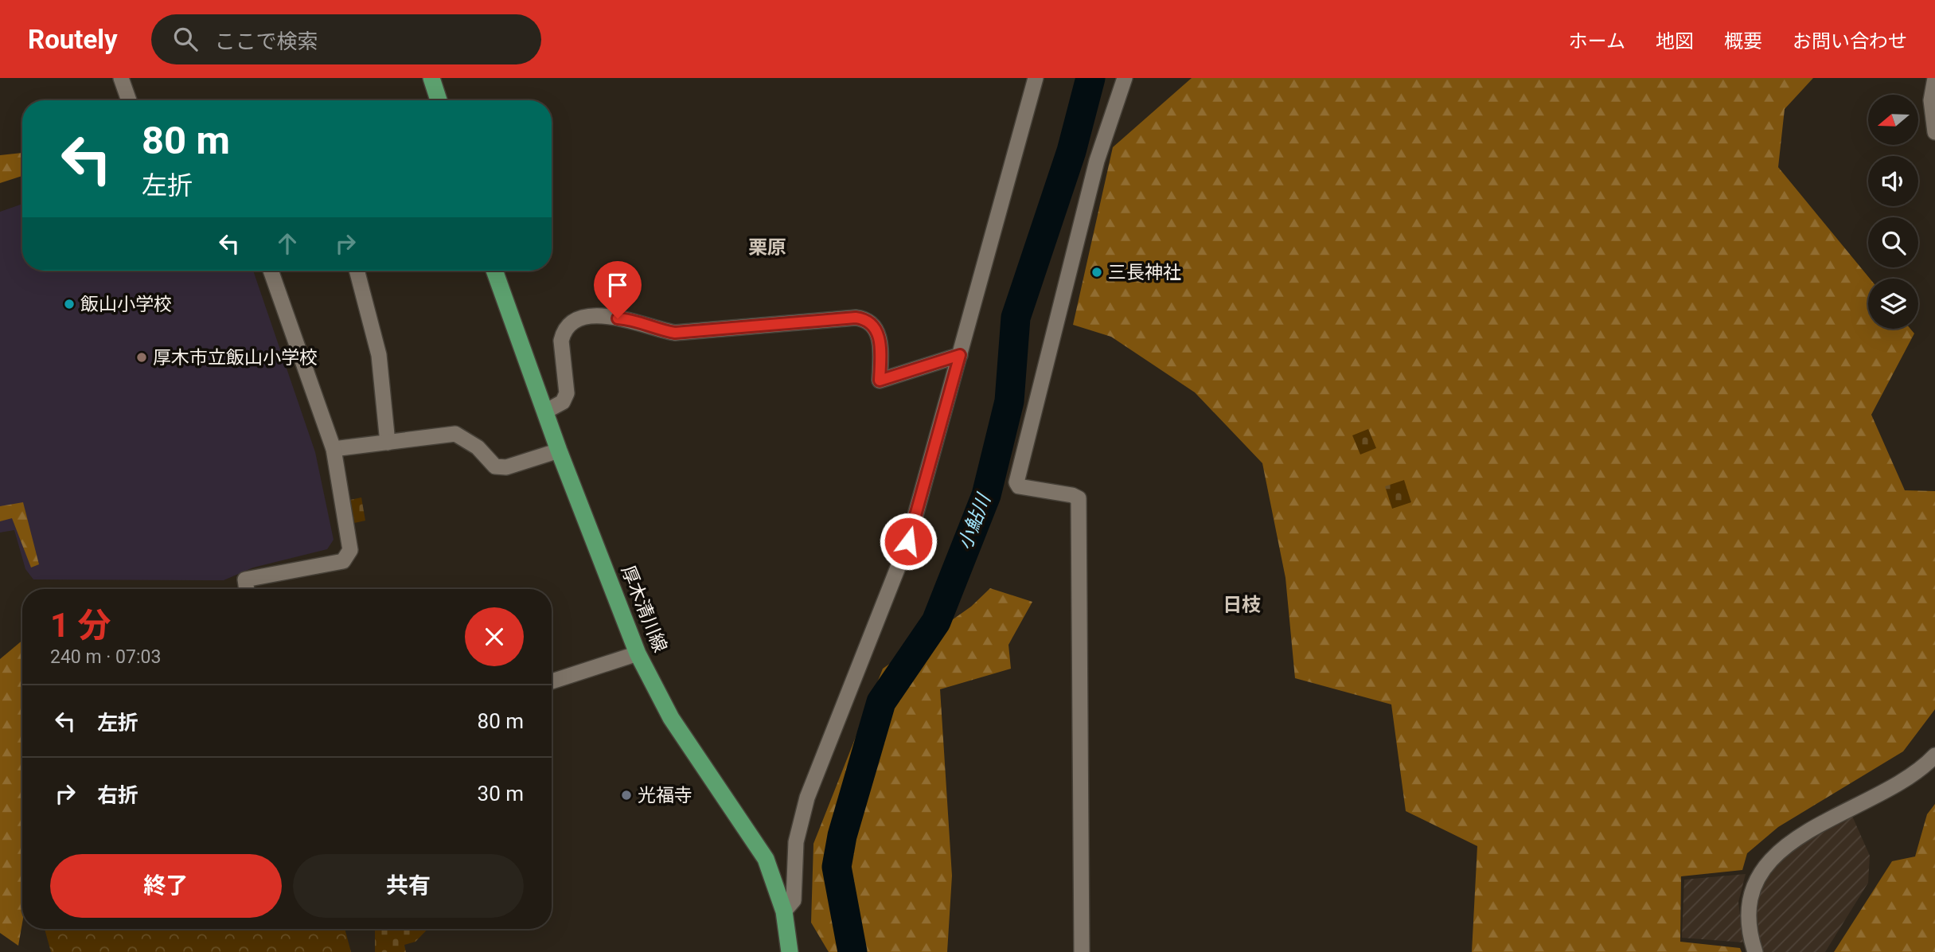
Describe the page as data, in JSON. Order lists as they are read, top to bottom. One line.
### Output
{"streets":{"main road":["厚木清川線"]},"districts":["栗原","日枝"],"water":["小鮎川"],"places":["三長神社","飯山小学校","厚木市立飯山小学校","光福寺"],"north":"left","page":{"header":"Routely","search":"ここで検索","nav":["ホーム","地図","概要","お問い合わせ"],"turn":["80 m","左折"],"heading":["1 分","240 m · 07:03"],"list":[{"name":"左折","value":"80 m"},{"name":"右折","value":"30 m"}],"buttons":["終了","共有"]}}
